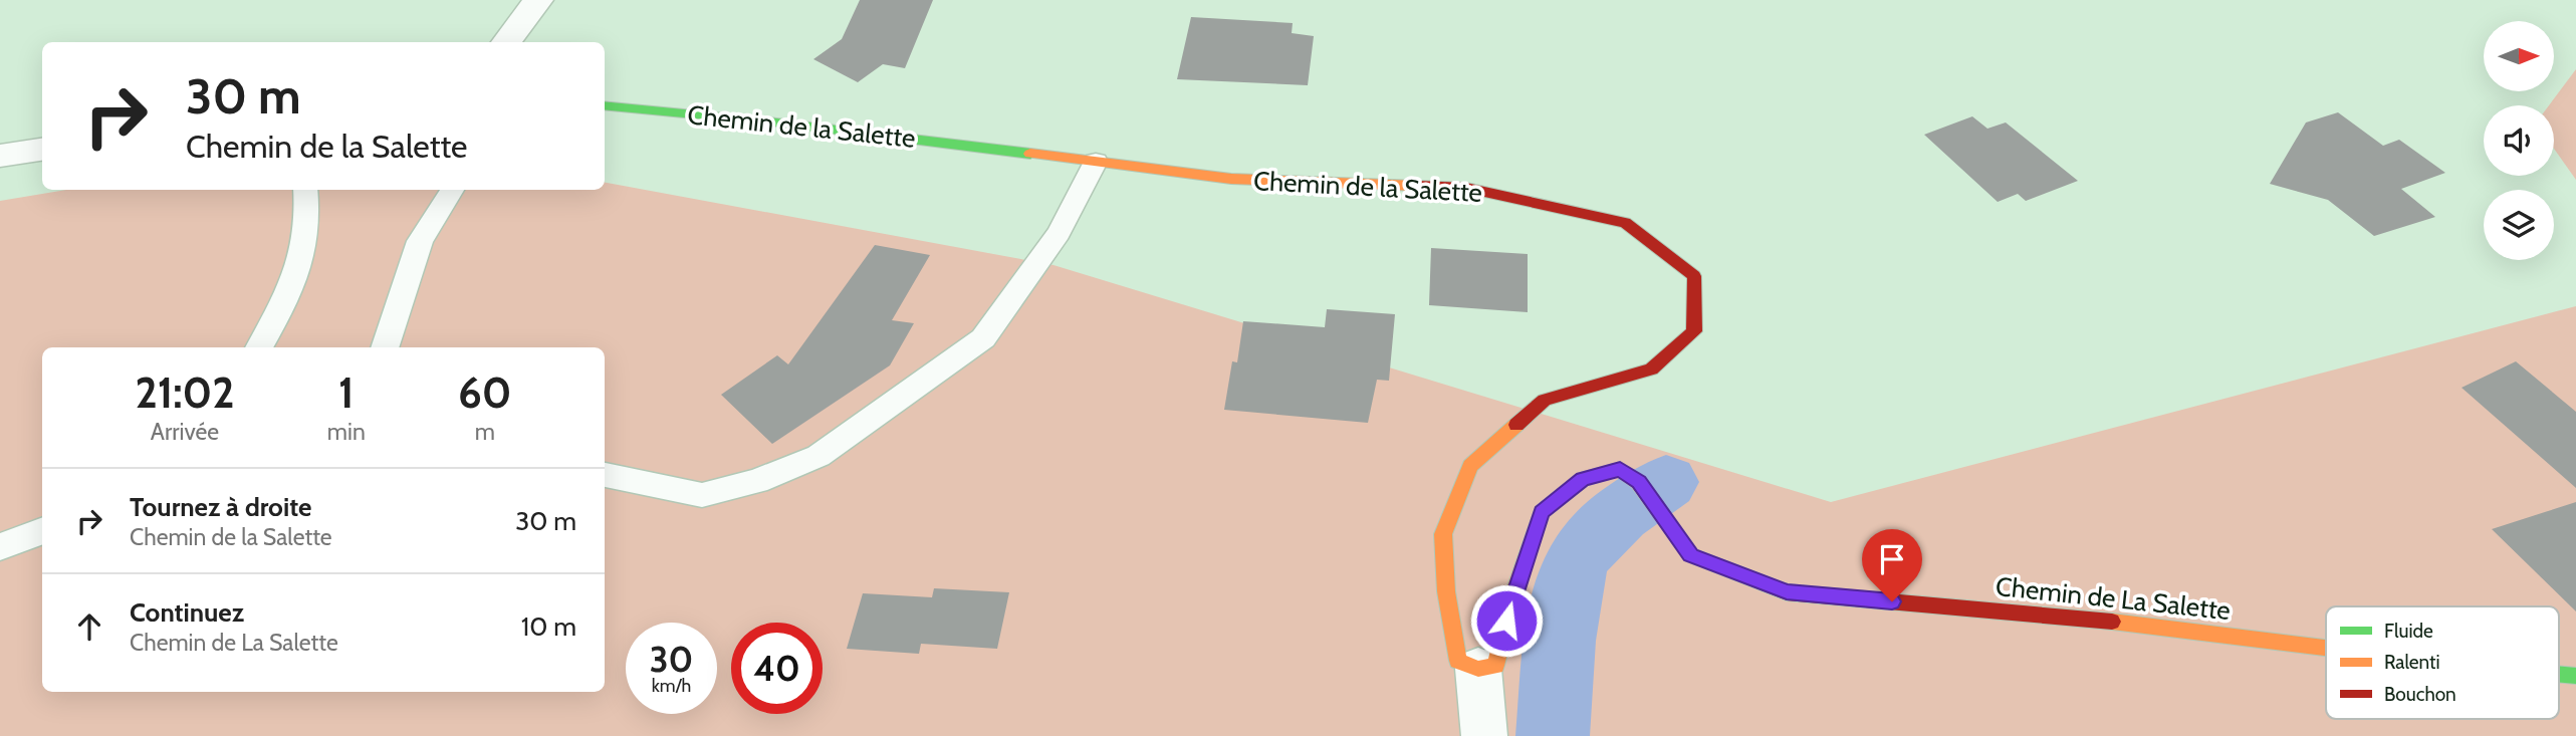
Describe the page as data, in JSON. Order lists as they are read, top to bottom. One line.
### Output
{"streets":{"street":["Chemin de la Salette","Chemin de La Salette"]},"crossings":[["Chemin de la Salette","Chemin de La Salette"]],"legend":["Fluide","Ralenti","Bouchon"],"north":"right","page":{"turn":["30 m","Chemin de la Salette"],"eta":["21:02","Arrivée","1","min","60","m"],"list":[{"name":"Tournez à droite","note":"Chemin de la Salette","value":"30 m"},{"name":"Continuez","note":"Chemin de La Salette","value":"10 m"}],"speed":"30 km/h","limit":"40"}}
